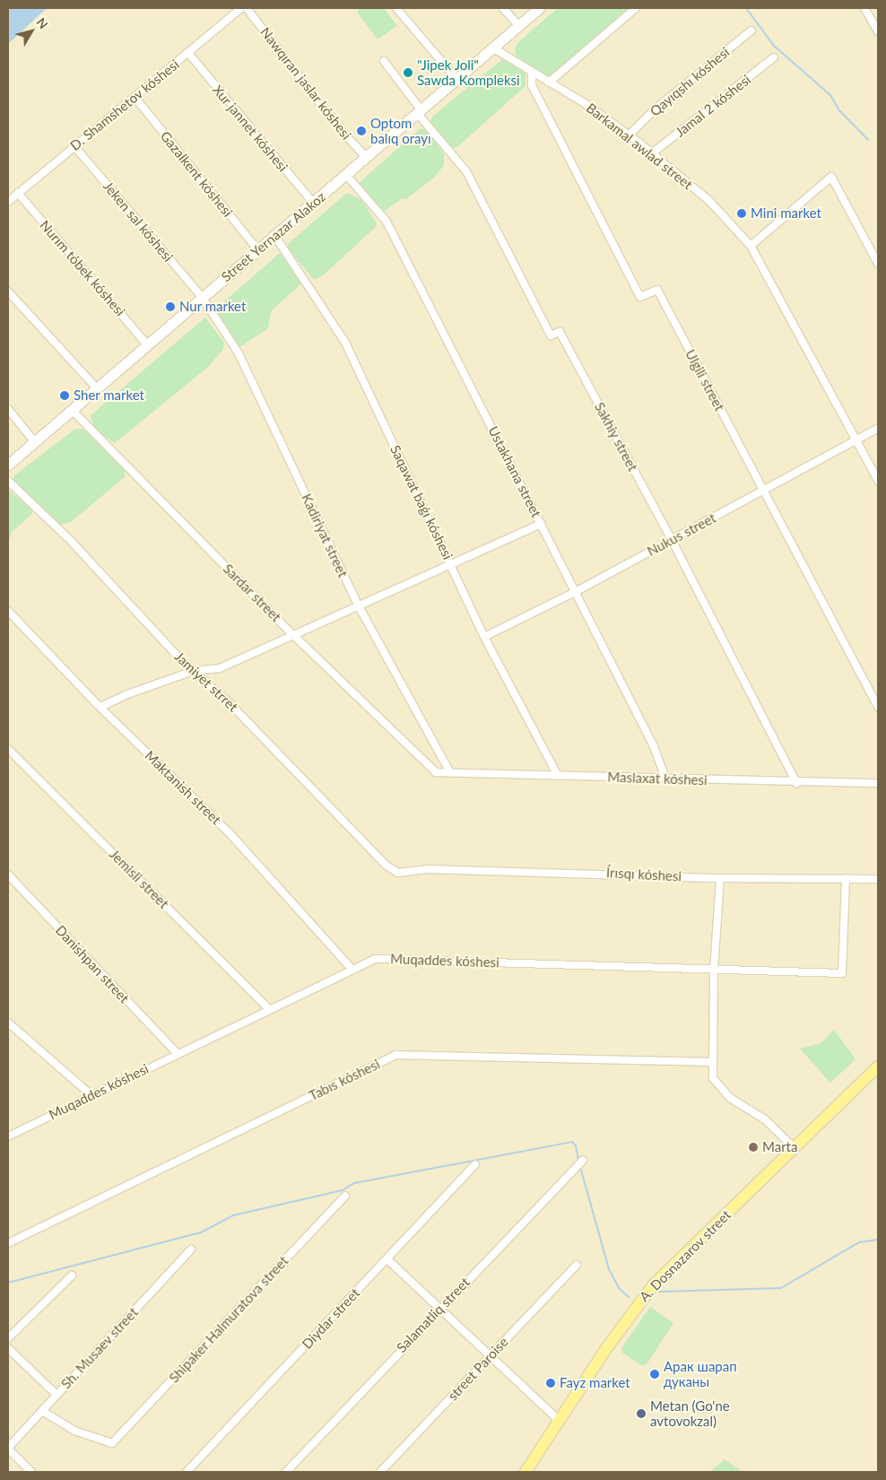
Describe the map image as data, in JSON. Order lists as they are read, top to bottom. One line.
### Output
{"streets":{"main road":["Street Yernazar Alakoz","A. Dosnazarov street"],"street":["Qayıqshı kóshesi","Nawqıran jaslar kóshesi","D. Shamshetov kóshesi","Jamal 2 kóshesi","Xur jannet kóshesi","Barkamal awlad street","Gazalkent kóshesi","Jeken sal kóshesi","Nurım tóbek kóshesi","Ulgili street","Sakhiy street","Ustakhana street","Saqawat baǵı kóshesi","Nukus street","Kadiriyat street","Sardar street","Jamiyet strret","Maslaxat kóshesi","Maktanish street","Írısqı kóshesi","Jemisli street","Muqaddes kóshesi","Danishpan street","Tabıs kóshesi","Salamatliq street","Diydar street","Shipaker Halmuratova street","Sh. Musaev street","street Paroise"]},"crossings":[["Qayıqshı kóshesi","Barkamal awlad street"],["Nawqıran jaslar kóshesi","Street Yernazar Alakoz"],["D. Shamshetov kóshesi","Xur jannet kóshesi"],["D. Shamshetov kóshesi","Gazalkent kóshesi"],["D. Shamshetov kóshesi","Jeken sal kóshesi"],["D. Shamshetov kóshesi","Nurım tóbek kóshesi"],["Jamal 2 kóshesi","Barkamal awlad street"],["Xur jannet kóshesi","Street Yernazar Alakoz"],["Barkamal awlad street","Street Yernazar Alakoz"],["Barkamal awlad street","Ulgili street"],["Barkamal awlad street","Nukus street"],["Gazalkent kóshesi","Street Yernazar Alakoz"],["Jeken sal kóshesi","Street Yernazar Alakoz"],["Jeken sal kóshesi","Kadiriyat street"],["Street Yernazar Alakoz","Nurım tóbek kóshesi"],["Street Yernazar Alakoz","Sakhiy street"],["Street Yernazar Alakoz","Ustakhana street"],["Street Yernazar Alakoz","Saqawat baǵı kóshesi"],["Street Yernazar Alakoz","Kadiriyat street"],["Street Yernazar Alakoz","Sardar street"],["Ulgili street","Nukus street"],["Sakhiy street","Nukus street"],["Sakhiy street","Maslaxat kóshesi"],["Ustakhana street","Nukus street"],["Ustakhana street","Maslaxat kóshesi"],["Saqawat baǵı kóshesi","Nukus street"],["Saqawat baǵı kóshesi","Maslaxat kóshesi"],["Kadiriyat street","Maslaxat kóshesi"],["Sardar street","Maslaxat kóshesi"],["Jamiyet strret","Írısqı kóshesi"],["Maktanish street","Muqaddes kóshesi"],["Írısqı kóshesi","Muqaddes kóshesi"],["Jemisli street","Muqaddes kóshesi"],["Muqaddes kóshesi","Danishpan street"],["Shipaker Halmuratova street","Sh. Musaev street"]],"places":["\"Jipek Joli\" Sawda Kompleksi","Optom balıq orayı","Mini market","Nur market","Sher market","Marta","Арак шарап дуканы","Fayz market","Metan (Go'ne avtovokzal)"],"north":"top right"}
